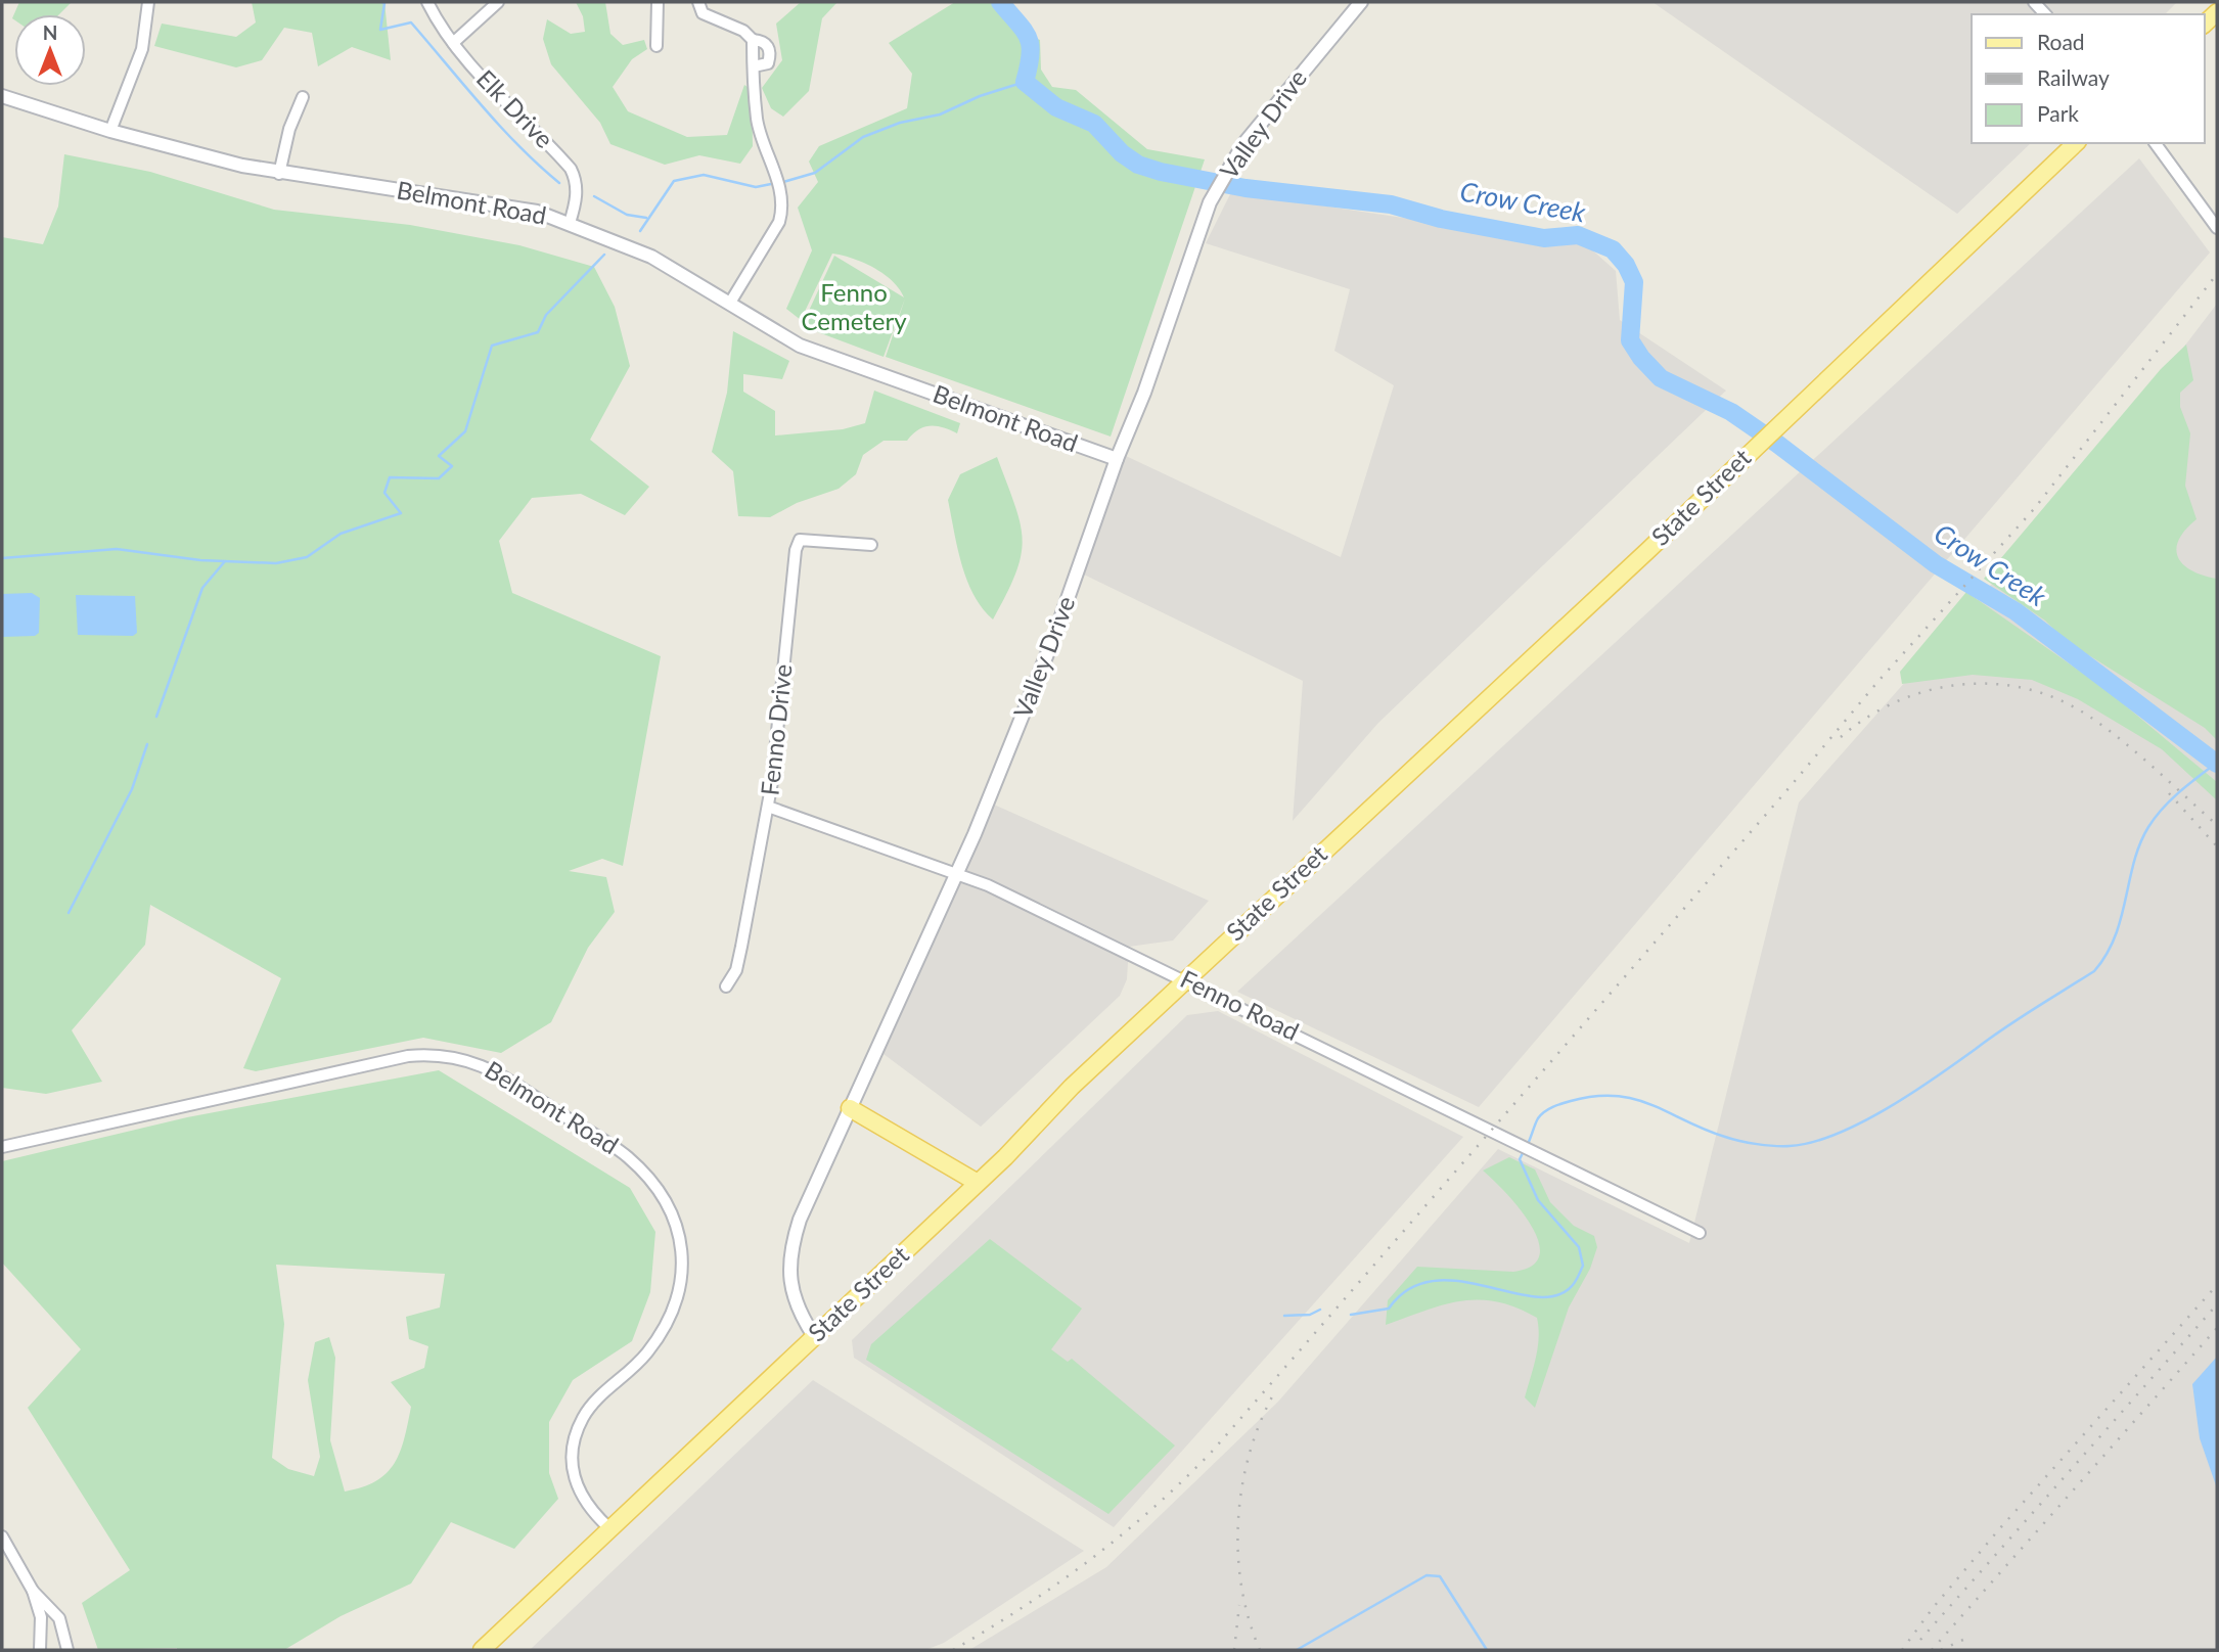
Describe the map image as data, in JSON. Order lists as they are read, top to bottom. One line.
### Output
{"streets":{"main road":["State Street"],"street":["Elk Drive","Valley Drive","Belmont Road","Fenno Drive","Fenno Road"]},"crossings":[["Elk Drive","Belmont Road"],["Valley Drive","Belmont Road"],["Valley Drive","State Street"],["Valley Drive","Fenno Road"],["Belmont Road","State Street"],["State Street","Fenno Road"],["Fenno Drive","Fenno Road"]],"water":["Crow Creek"],"parks":["Fenno Cemetery"],"legend":["Road","Railway","Park"],"north":"top"}
